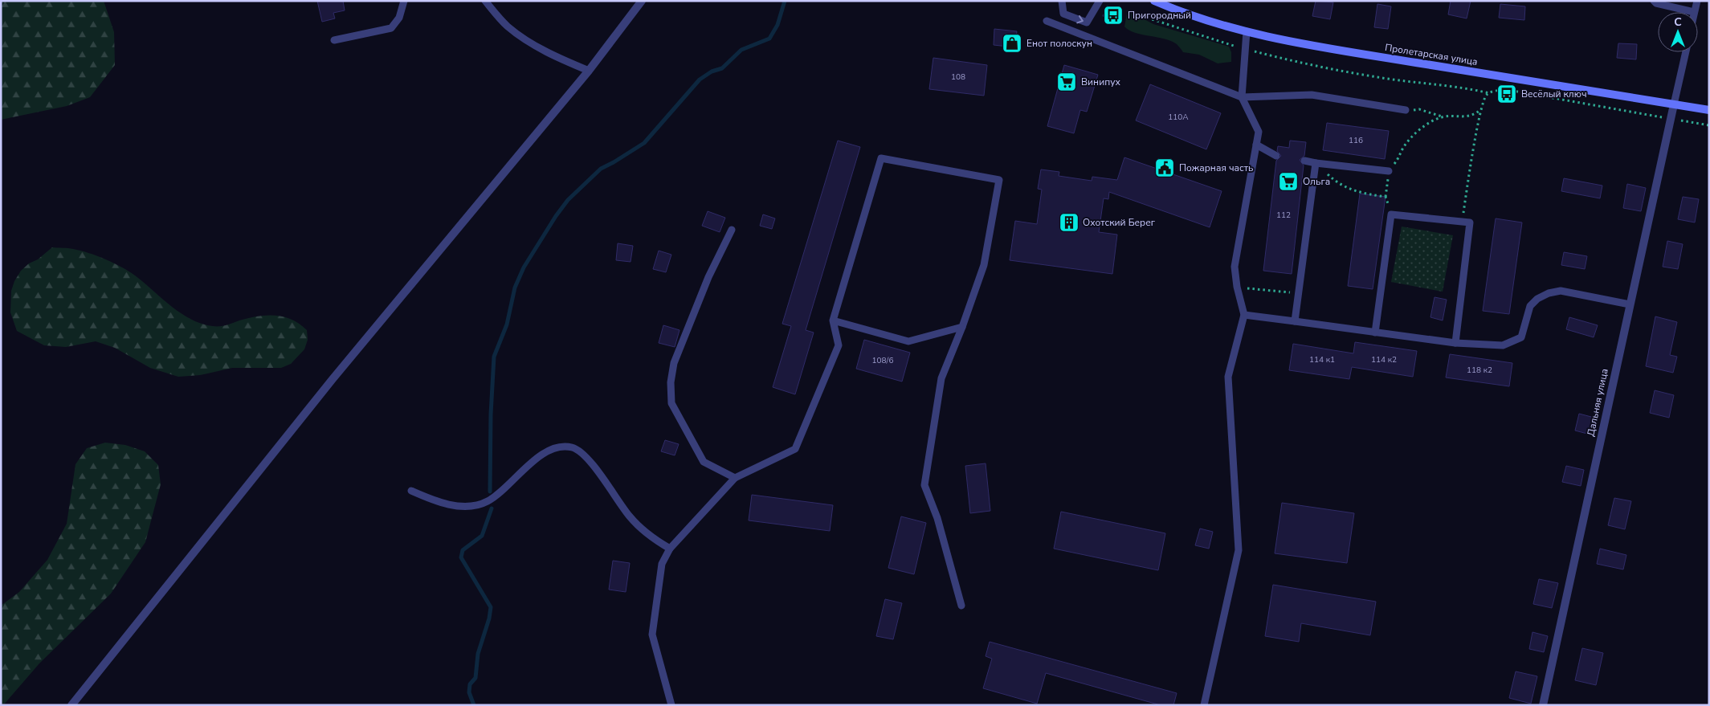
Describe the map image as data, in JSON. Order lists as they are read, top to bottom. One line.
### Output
{"streets":{"main road":["Пролетарская улица"],"street":["Дальняя улица"]},"crossings":[["Пролетарская улица","Дальняя улица"]],"places":{"bus stop":["Пригородный","Весёлый ключ"],"shop":["Енот полоскун"],"supermarket":["Винипух","Ольга"],"public building":["Пожарная часть"],"building":["Охотский Берег"]},"house_numbers":["108","110А","116","112","114 к1","114 к2","108/6","118 к2"],"north":"top"}
